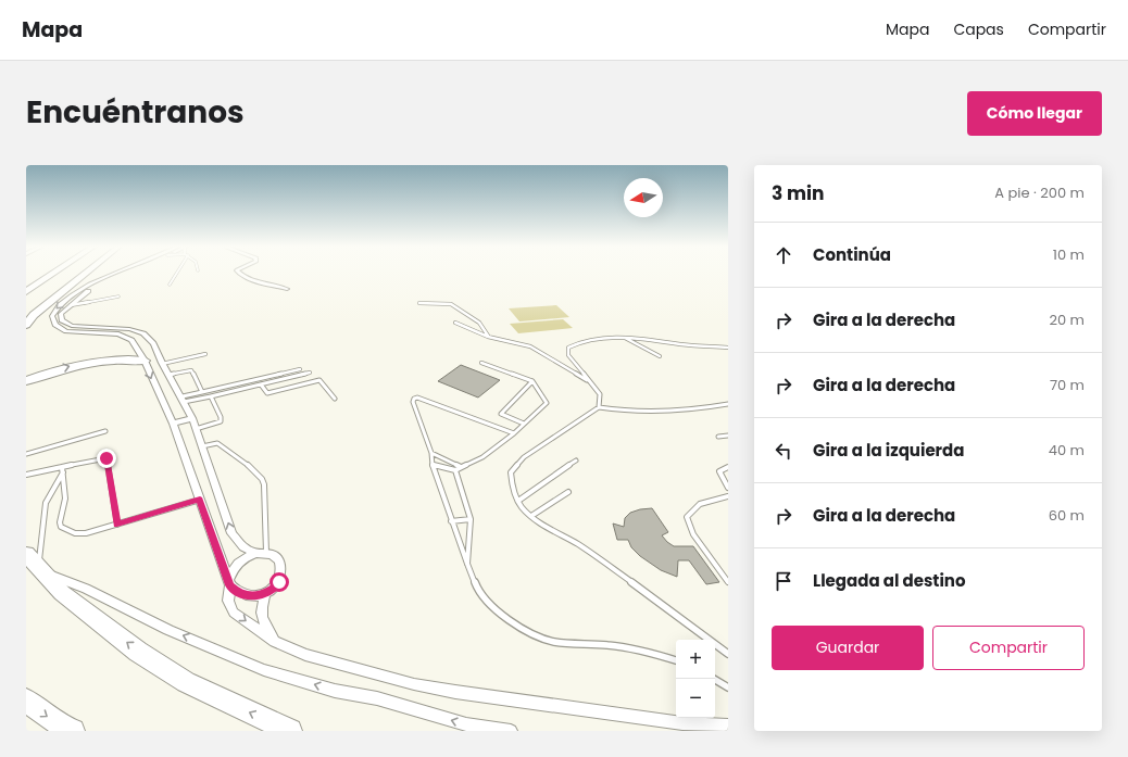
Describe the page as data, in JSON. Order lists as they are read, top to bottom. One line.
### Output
{"north":"left","page":{"header":"Mapa","nav":["Mapa","Capas","Compartir"],"title":"Encuéntranos","buttons":["Cómo llegar",["Guardar","Compartir"]],"heading":["3 min","A pie · 200 m"],"list":[["Continúa","10 m"],["Gira a la derecha","20 m"],["Gira a la derecha","70 m"],["Gira a la izquierda","40 m"],["Gira a la derecha","60 m"],"Llegada al destino"],"map_buttons":["+","−"]}}
